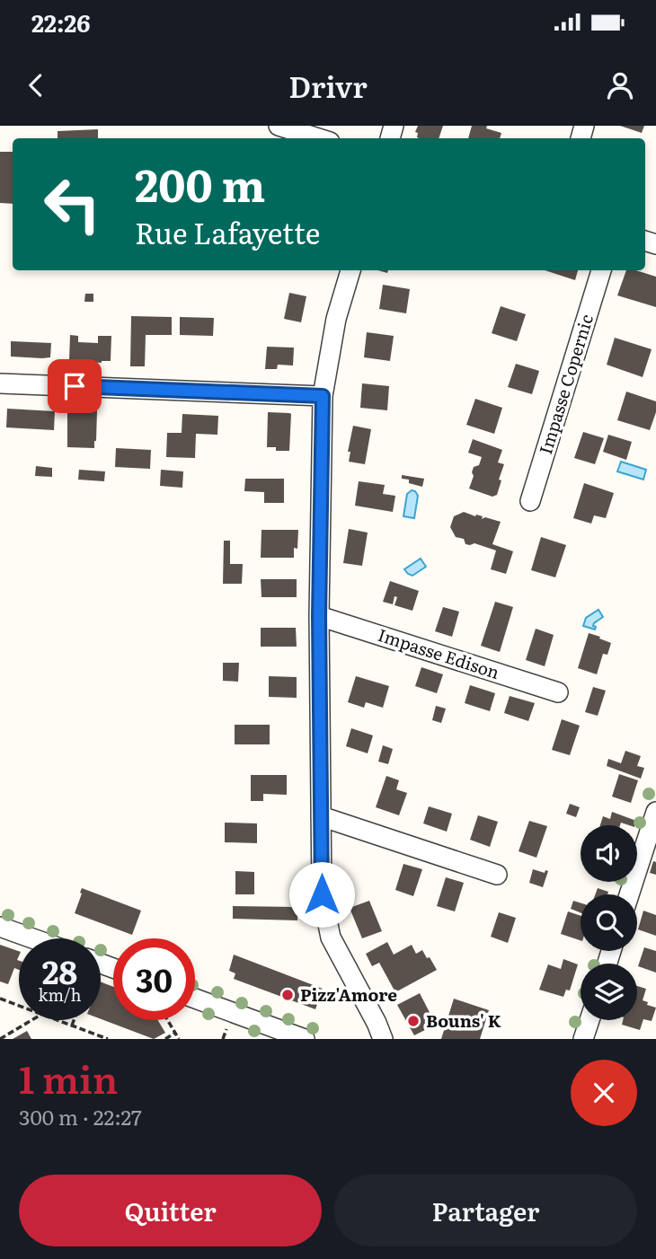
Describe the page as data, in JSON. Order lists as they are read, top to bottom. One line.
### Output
{"streets":{"street":["Impasse Copernic","Impasse Edison"]},"places":["Pizz'Amore","Bouns' K"],"page":{"status":"22:26","header":"Drivr","turn":["200 m","Rue Lafayette"],"speed":"28 km/h","limit":"30","heading":["1 min","300 m · 22:27"],"buttons":["Quitter","Partager"]}}
